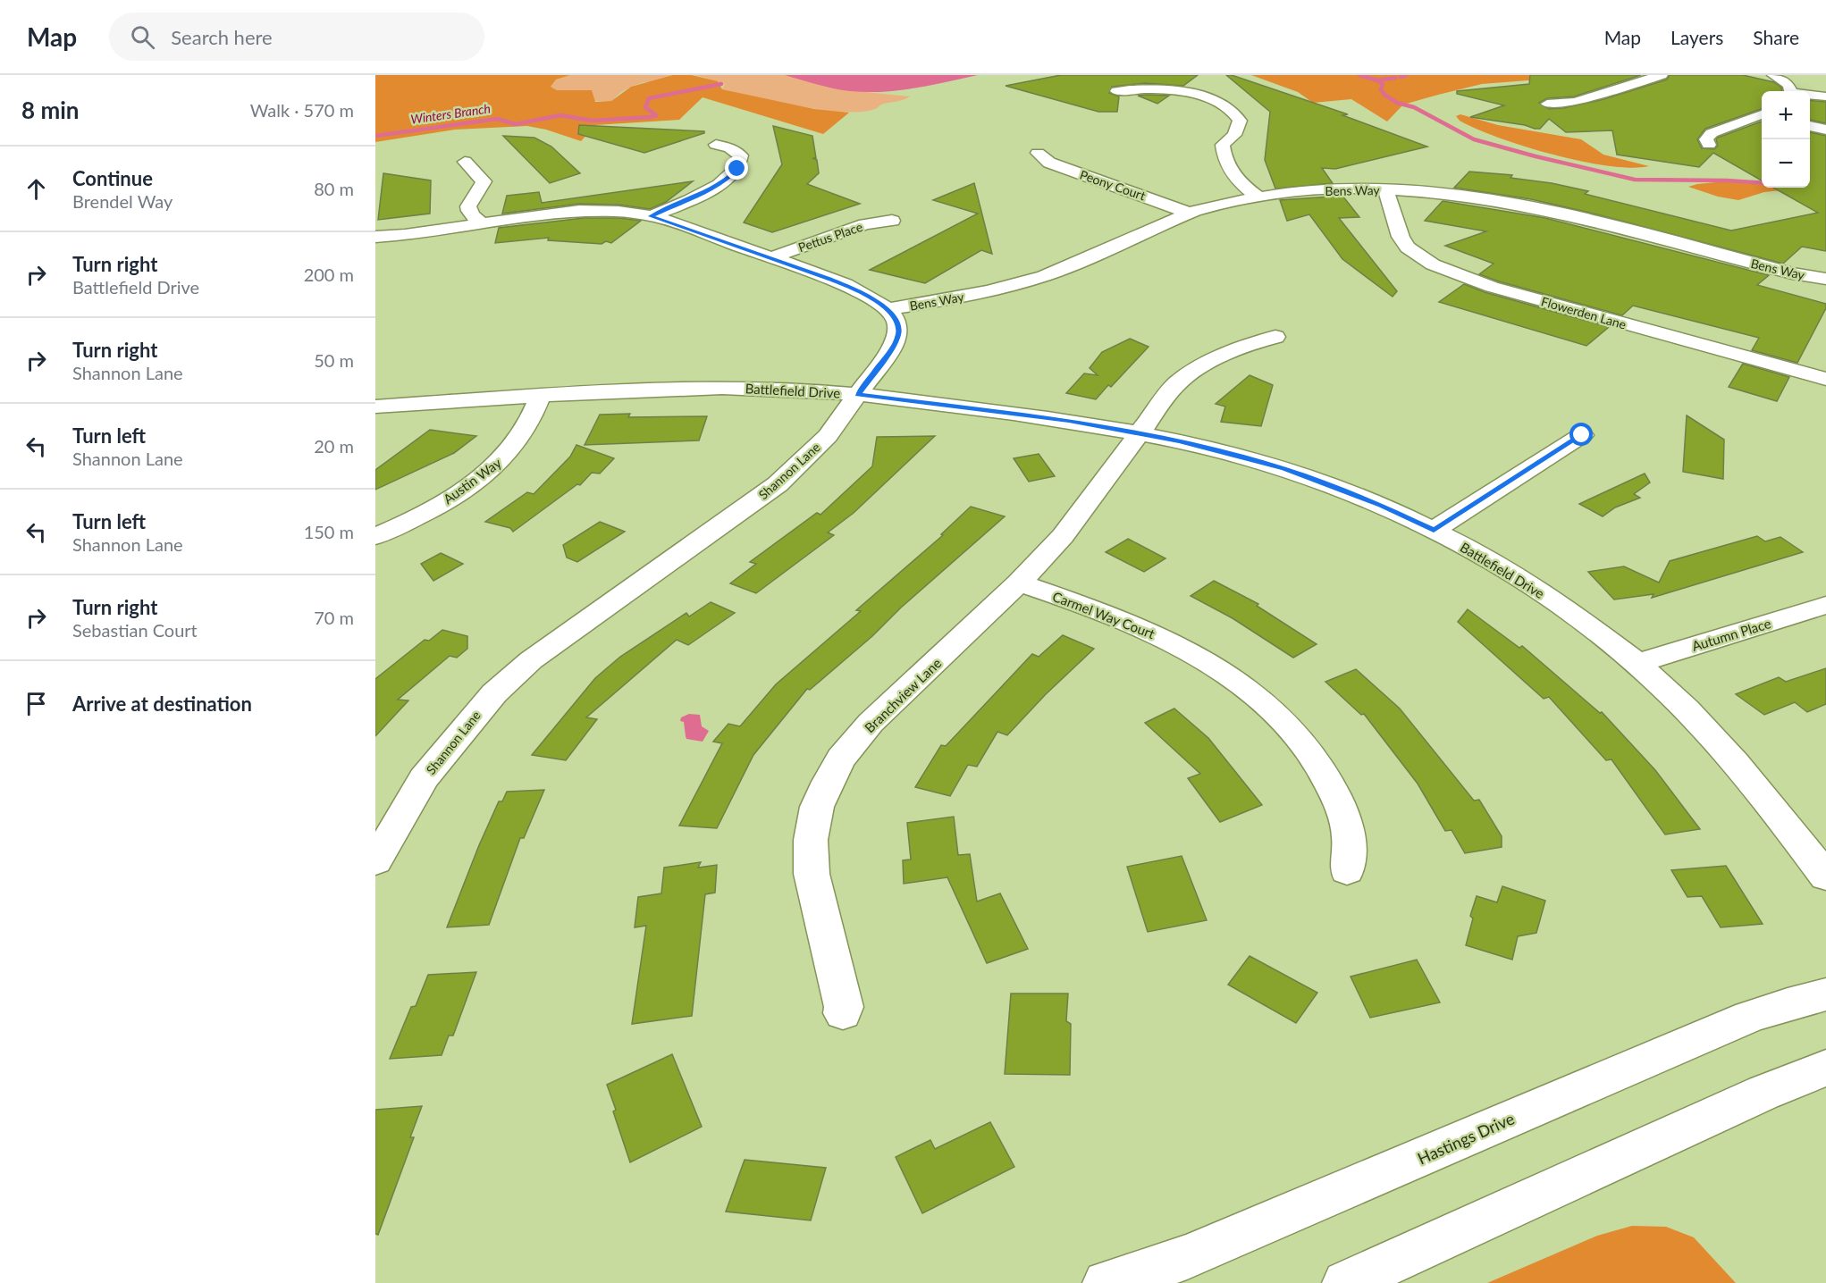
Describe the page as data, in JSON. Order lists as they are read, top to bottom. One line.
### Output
{"streets":{"street":["Peony Court","Bens Way","Pettus Place","Flowerden Lane","Battlefield Drive","Shannon Lane","Austin Way","Carmel Way Court","Autumn Place","Branchview Lane","Hastings Drive"]},"crossings":[["Peony Court","Bens Way"],["Bens Way","Flowerden Lane"],["Bens Way","Shannon Lane"],["Battlefield Drive","Shannon Lane"],["Battlefield Drive","Austin Way"],["Battlefield Drive","Autumn Place"],["Battlefield Drive","Branchview Lane"],["Carmel Way Court","Branchview Lane"]],"water":["Winters Branch"],"page":{"header":"Map","search":"Search here","nav":["Map","Layers","Share"],"heading":["8 min","Walk · 570 m"],"map_buttons":["+","−"],"list":[["Continue","Brendel Way","80 m"],["Turn right","Battlefield Drive","200 m"],["Turn right","Shannon Lane","50 m"],["Turn left","Shannon Lane","20 m"],["Turn left","Shannon Lane","150 m"],["Turn right","Sebastian Court","70 m"],"Arrive at destination"]}}
